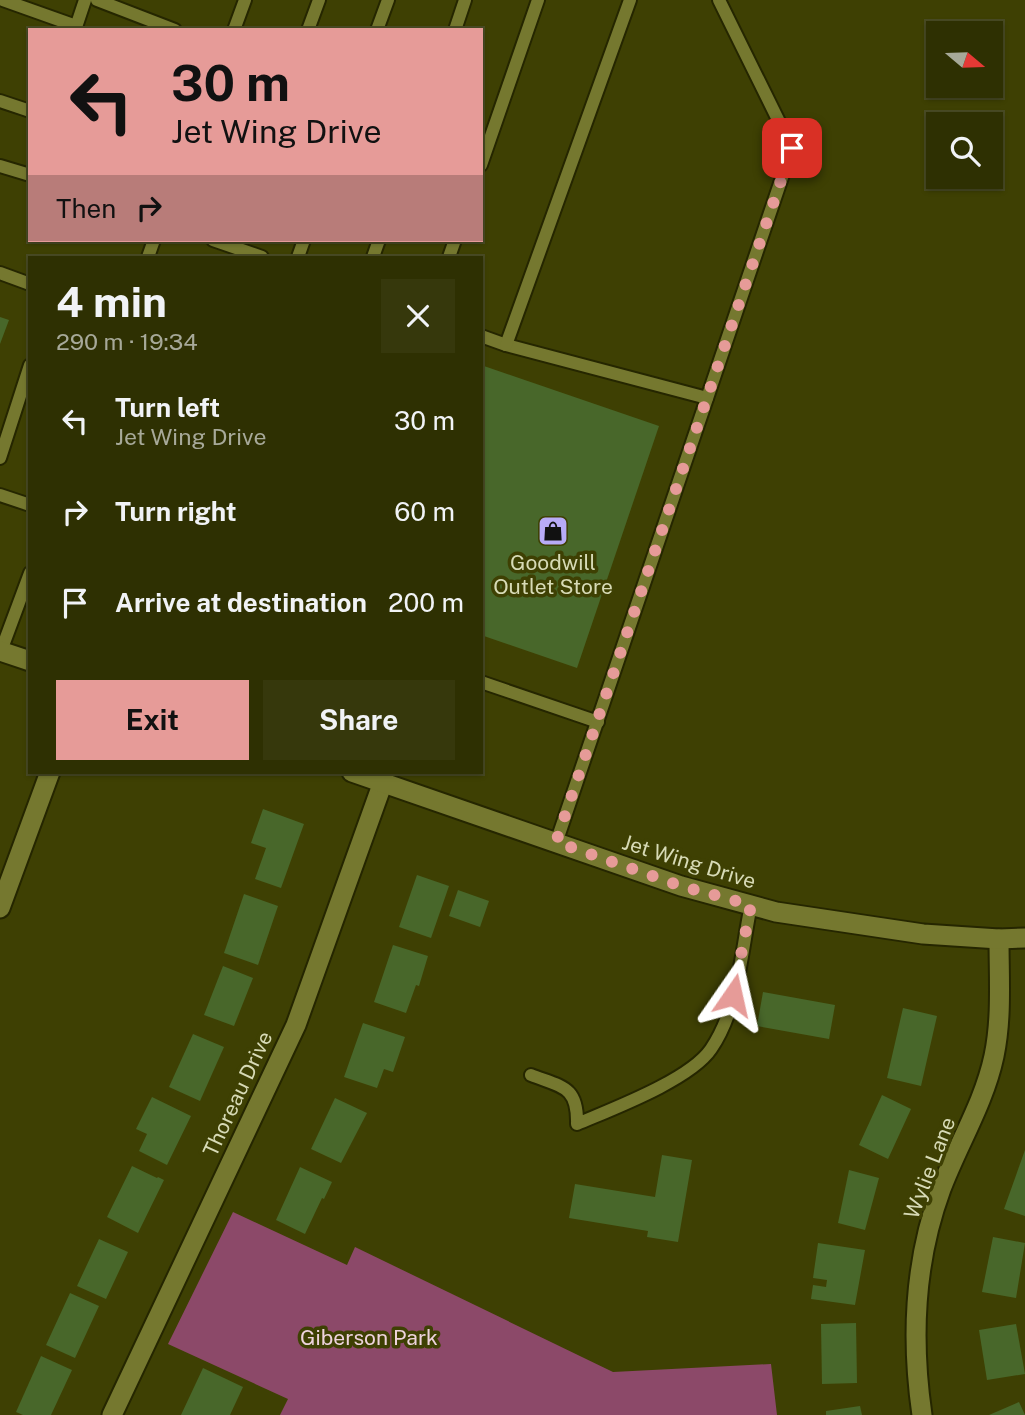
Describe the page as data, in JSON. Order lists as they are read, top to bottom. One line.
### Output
{"streets":{"street":["Jet Wing Drive","Thoreau Drive","Wylie Lane"]},"crossings":[["Jet Wing Drive","Thoreau Drive"],["Jet Wing Drive","Wylie Lane"]],"parks":["Giberson Park"],"places":{"shop":["Goodwill Outlet Store"]},"north":"right","page":{"turn":["30 m","Jet Wing Drive"],"then":"Then","heading":["4 min","290 m · 19:34"],"list":[{"name":"Turn left","note":"Jet Wing Drive","value":"30 m"},{"name":"Turn right","value":"60 m"},{"name":"Arrive at destination","value":"200 m"}],"buttons":["Exit","Share"]}}
